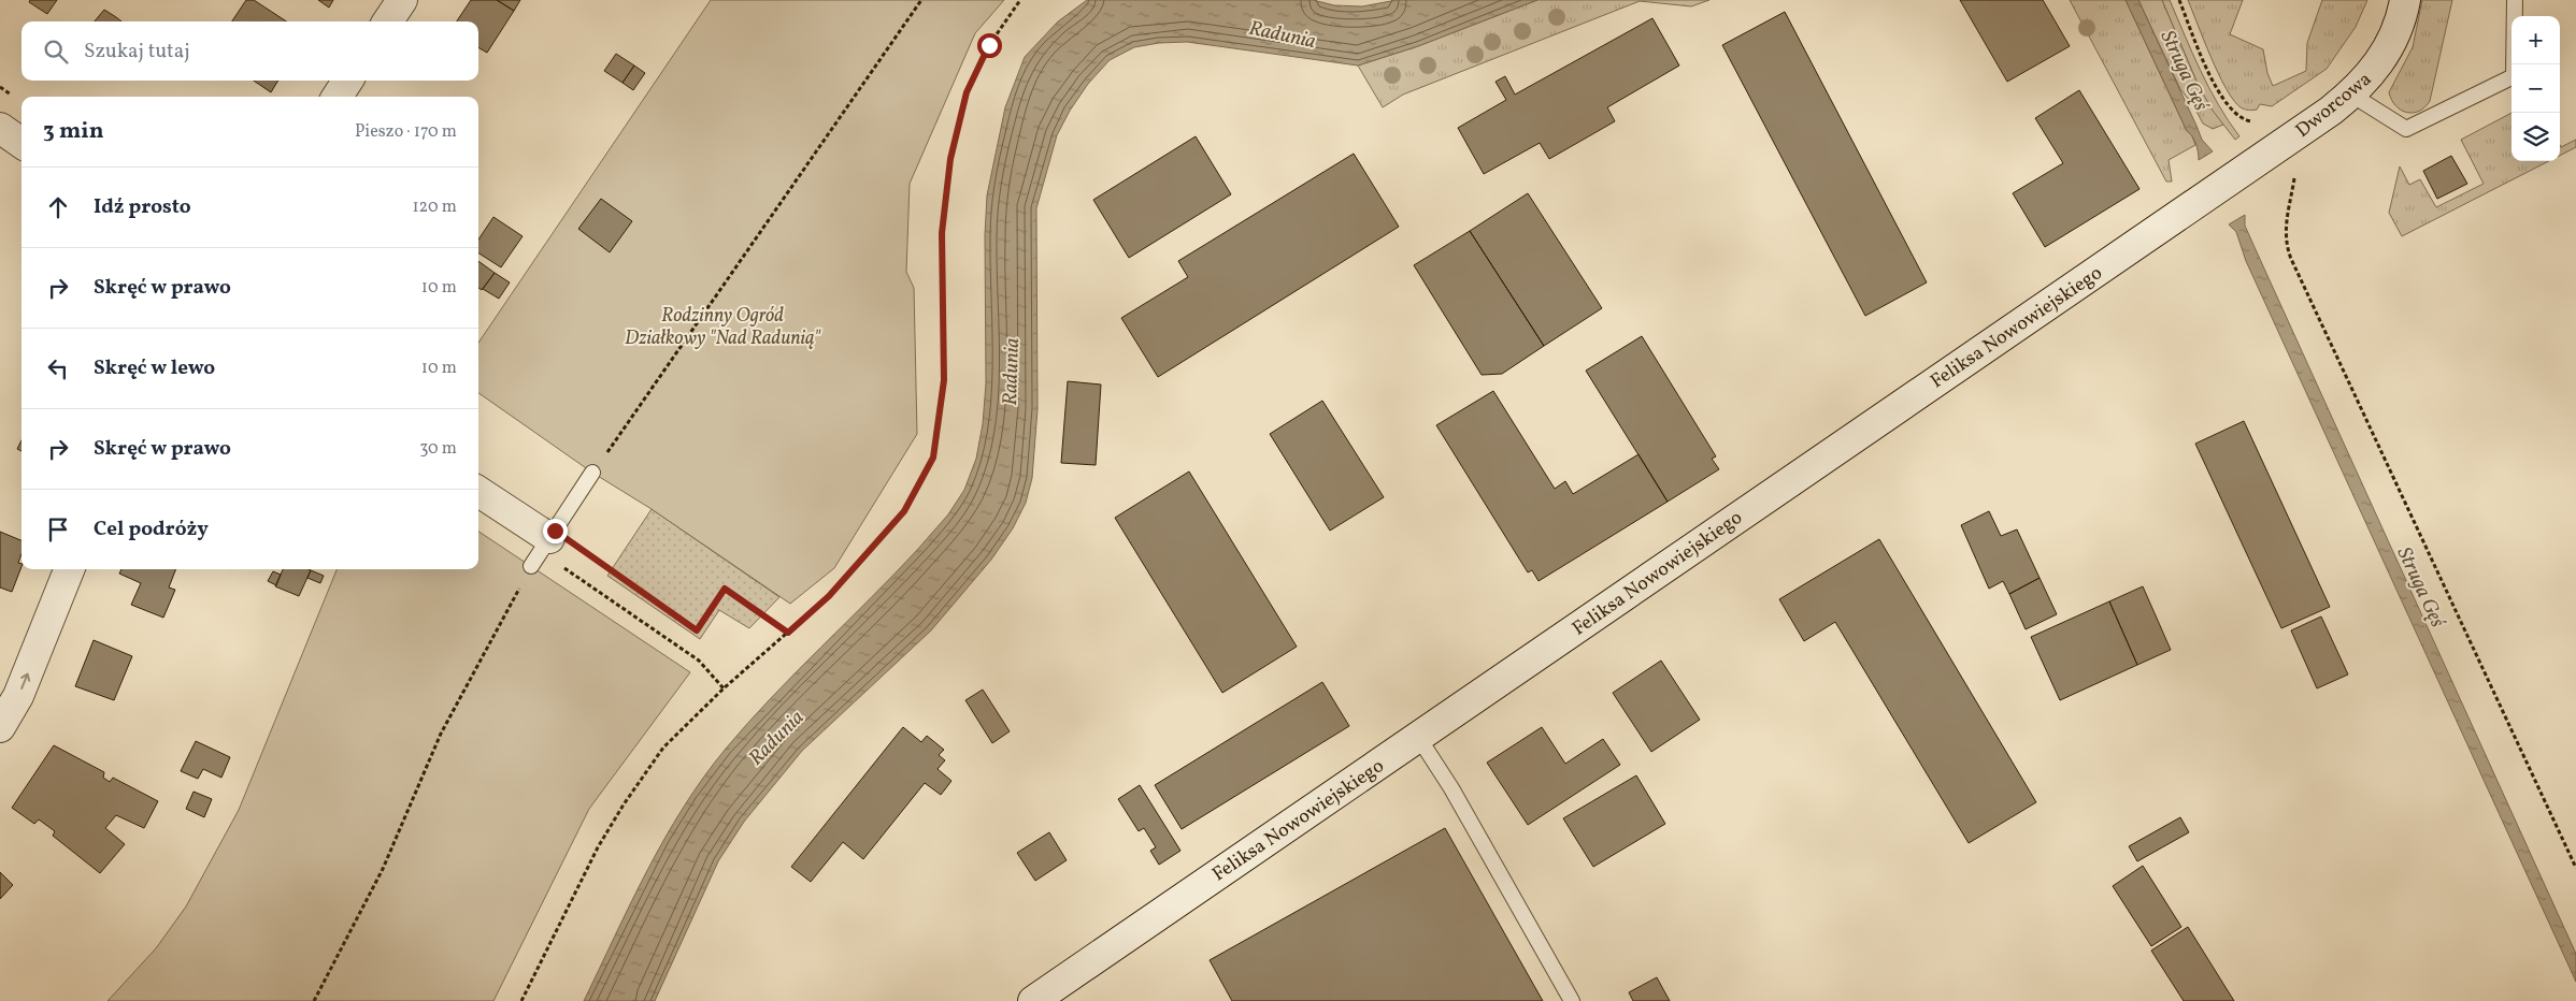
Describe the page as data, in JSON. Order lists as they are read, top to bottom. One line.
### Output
{"streets":{"street":["Dworcowa","Feliksa Nowowiejskiego"]},"crossings":[["Dworcowa","Feliksa Nowowiejskiego"]],"water":["Radunia","Struga Gęś"],"parks":["Rodzinny Ogród Działkowy \"Nad Radunią\""],"page":{"map_buttons":["+","−"],"search":"Szukaj tutaj","heading":["3 min","Pieszo · 170 m"],"list":[["Idź prosto","120 m"],["Skręć w prawo","10 m"],["Skręć w lewo","10 m"],["Skręć w prawo","30 m"],"Cel podróży"]}}
